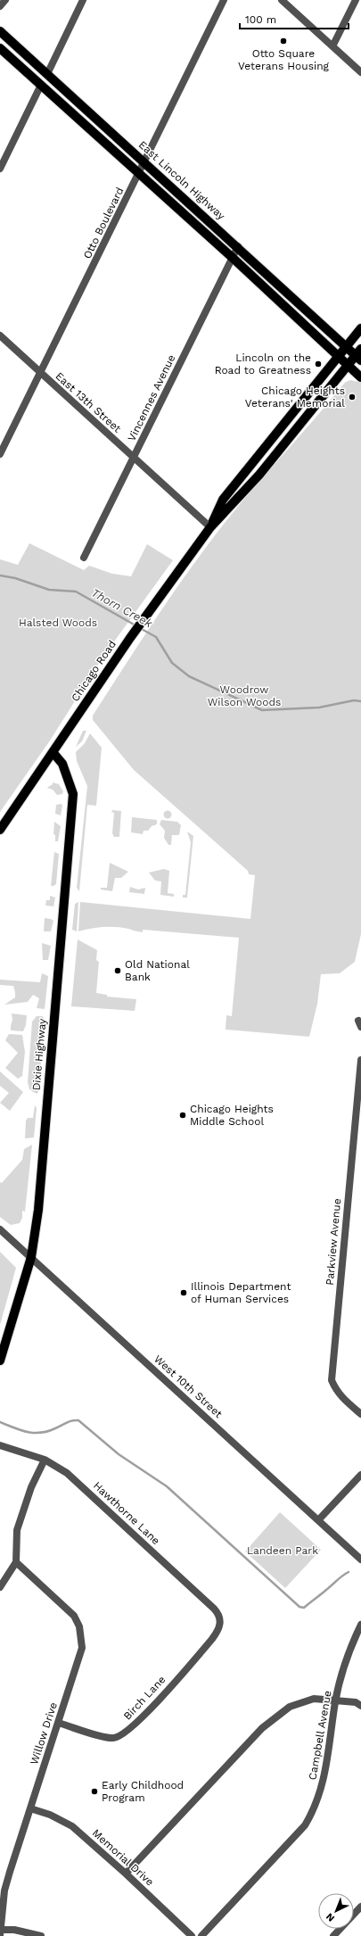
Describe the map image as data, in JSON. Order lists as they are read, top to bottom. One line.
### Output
{"streets":{"main road":["East Lincoln Highway","Chicago Road","Dixie Highway"],"street":["Otto Boulevard","Vincennes Avenue","East 13th Street","Parkview Avenue","West 10th Street","Hawthorne Lane","Birch Lane","Willow Drive","Campbell Avenue","Memorial Drive"]},"crossings":[["East Lincoln Highway","Otto Boulevard"],["East Lincoln Highway","Vincennes Avenue"],["East Lincoln Highway","Chicago Road"],["Otto Boulevard","East 13th Street"],["Vincennes Avenue","East 13th Street"],["East 13th Street","Chicago Road"],["Chicago Road","Dixie Highway"],["Dixie Highway","West 10th Street"],["Hawthorne Lane","Birch Lane"],["Birch Lane","Willow Drive"],["Willow Drive","Memorial Drive"]],"water":["Thorn Creek"],"parks":["Halsted Woods","Woodrow Wilson Woods","Landeen Park"],"places":["Otto Square Veterans Housing","Lincoln on the Road to Greatness","Chicago Heights Veterans' Memorial","Old National Bank","Chicago Heights Middle School","Illinois Department of Human Services","Early Childhood Program"],"scale_bar":"100 m","north":"bottom left"}
